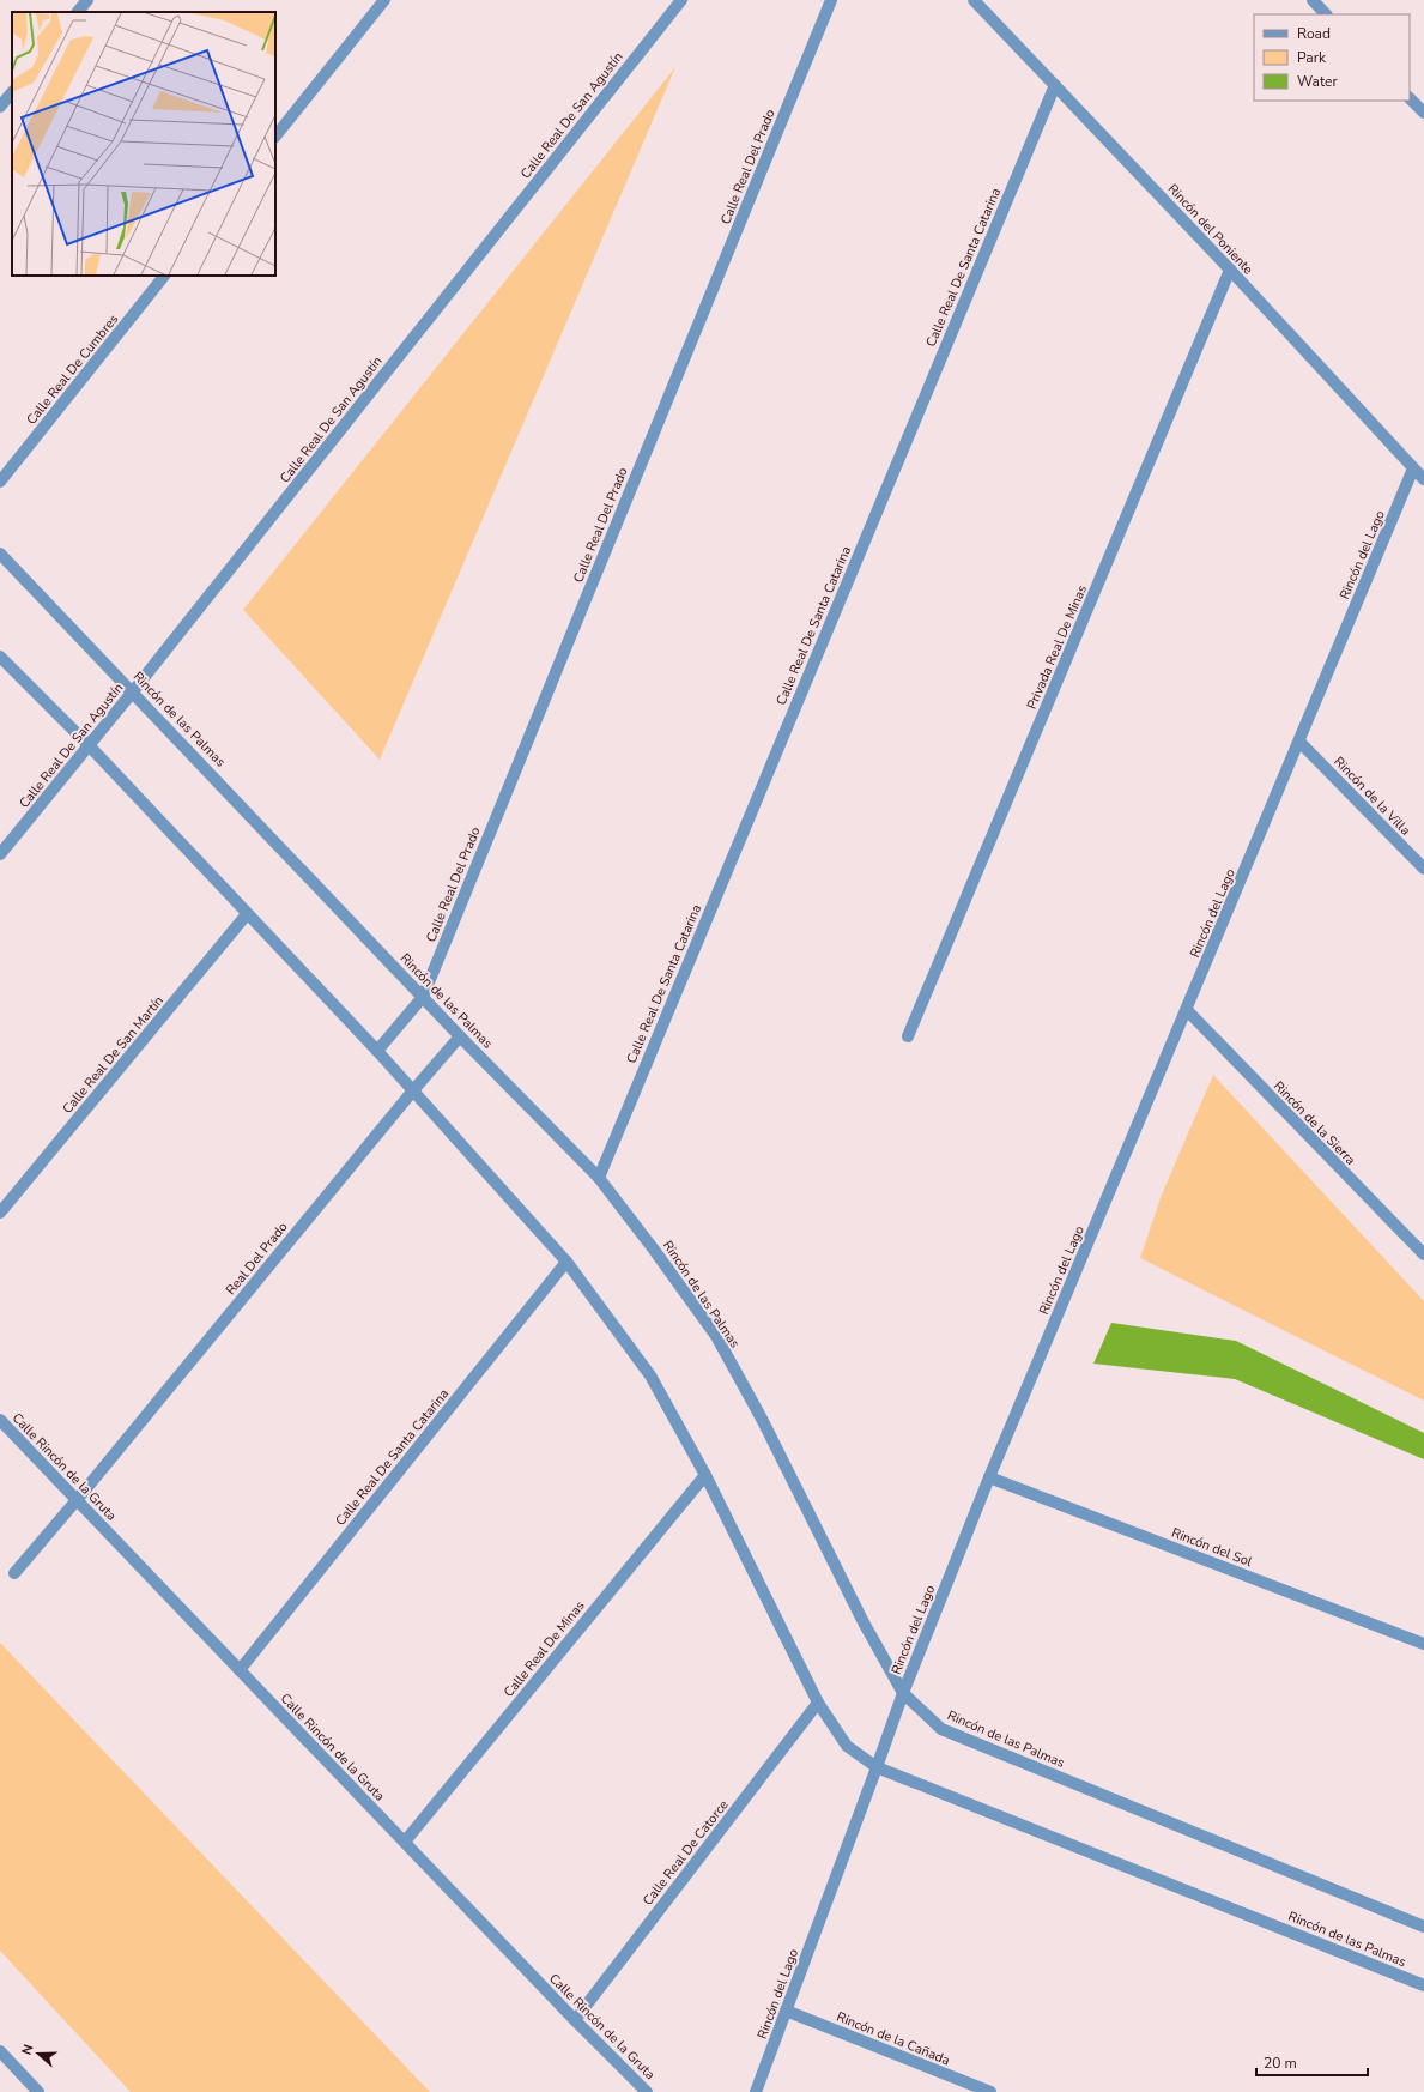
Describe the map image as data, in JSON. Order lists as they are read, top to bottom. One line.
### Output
{"streets":{"street":["Calle Real De San Agustín","Calle Real Del Prado","Rincón del Poniente","Calle Real De Santa Catarina","Calle Real De Cumbres","Rincón del Lago","Privada Real De Minas","Rincón de las Palmas","Rincón de la Villa","Calle Real De San Martín","Rincón de la Sierra","Real Del Prado","Calle Rincón de la Gruta","Rincón del Sol","Calle Real De Minas","Calle Real De Catorce","Rincón de la Cañada"]},"crossings":[["Calle Real De San Agustín","Rincón de las Palmas"],["Calle Real Del Prado","Rincón de las Palmas"],["Rincón del Poniente","Calle Real De Santa Catarina"],["Rincón del Poniente","Rincón del Lago"],["Rincón del Poniente","Privada Real De Minas"],["Calle Real De Santa Catarina","Rincón de las Palmas"],["Calle Real De Santa Catarina","Calle Rincón de la Gruta"],["Rincón del Lago","Rincón de las Palmas"],["Rincón del Lago","Rincón de la Villa"],["Rincón del Lago","Rincón de la Sierra"],["Rincón del Lago","Rincón del Sol"],["Rincón del Lago","Rincón de la Cañada"],["Rincón de las Palmas","Calle Real De San Martín"],["Rincón de las Palmas","Real Del Prado"],["Rincón de las Palmas","Calle Real De Minas"],["Rincón de las Palmas","Calle Real De Catorce"],["Real Del Prado","Calle Rincón de la Gruta"],["Calle Rincón de la Gruta","Calle Real De Minas"],["Calle Rincón de la Gruta","Calle Real De Catorce"]],"legend":["Road","Park","Water"],"scale_bar":"20 m","north":"left"}
